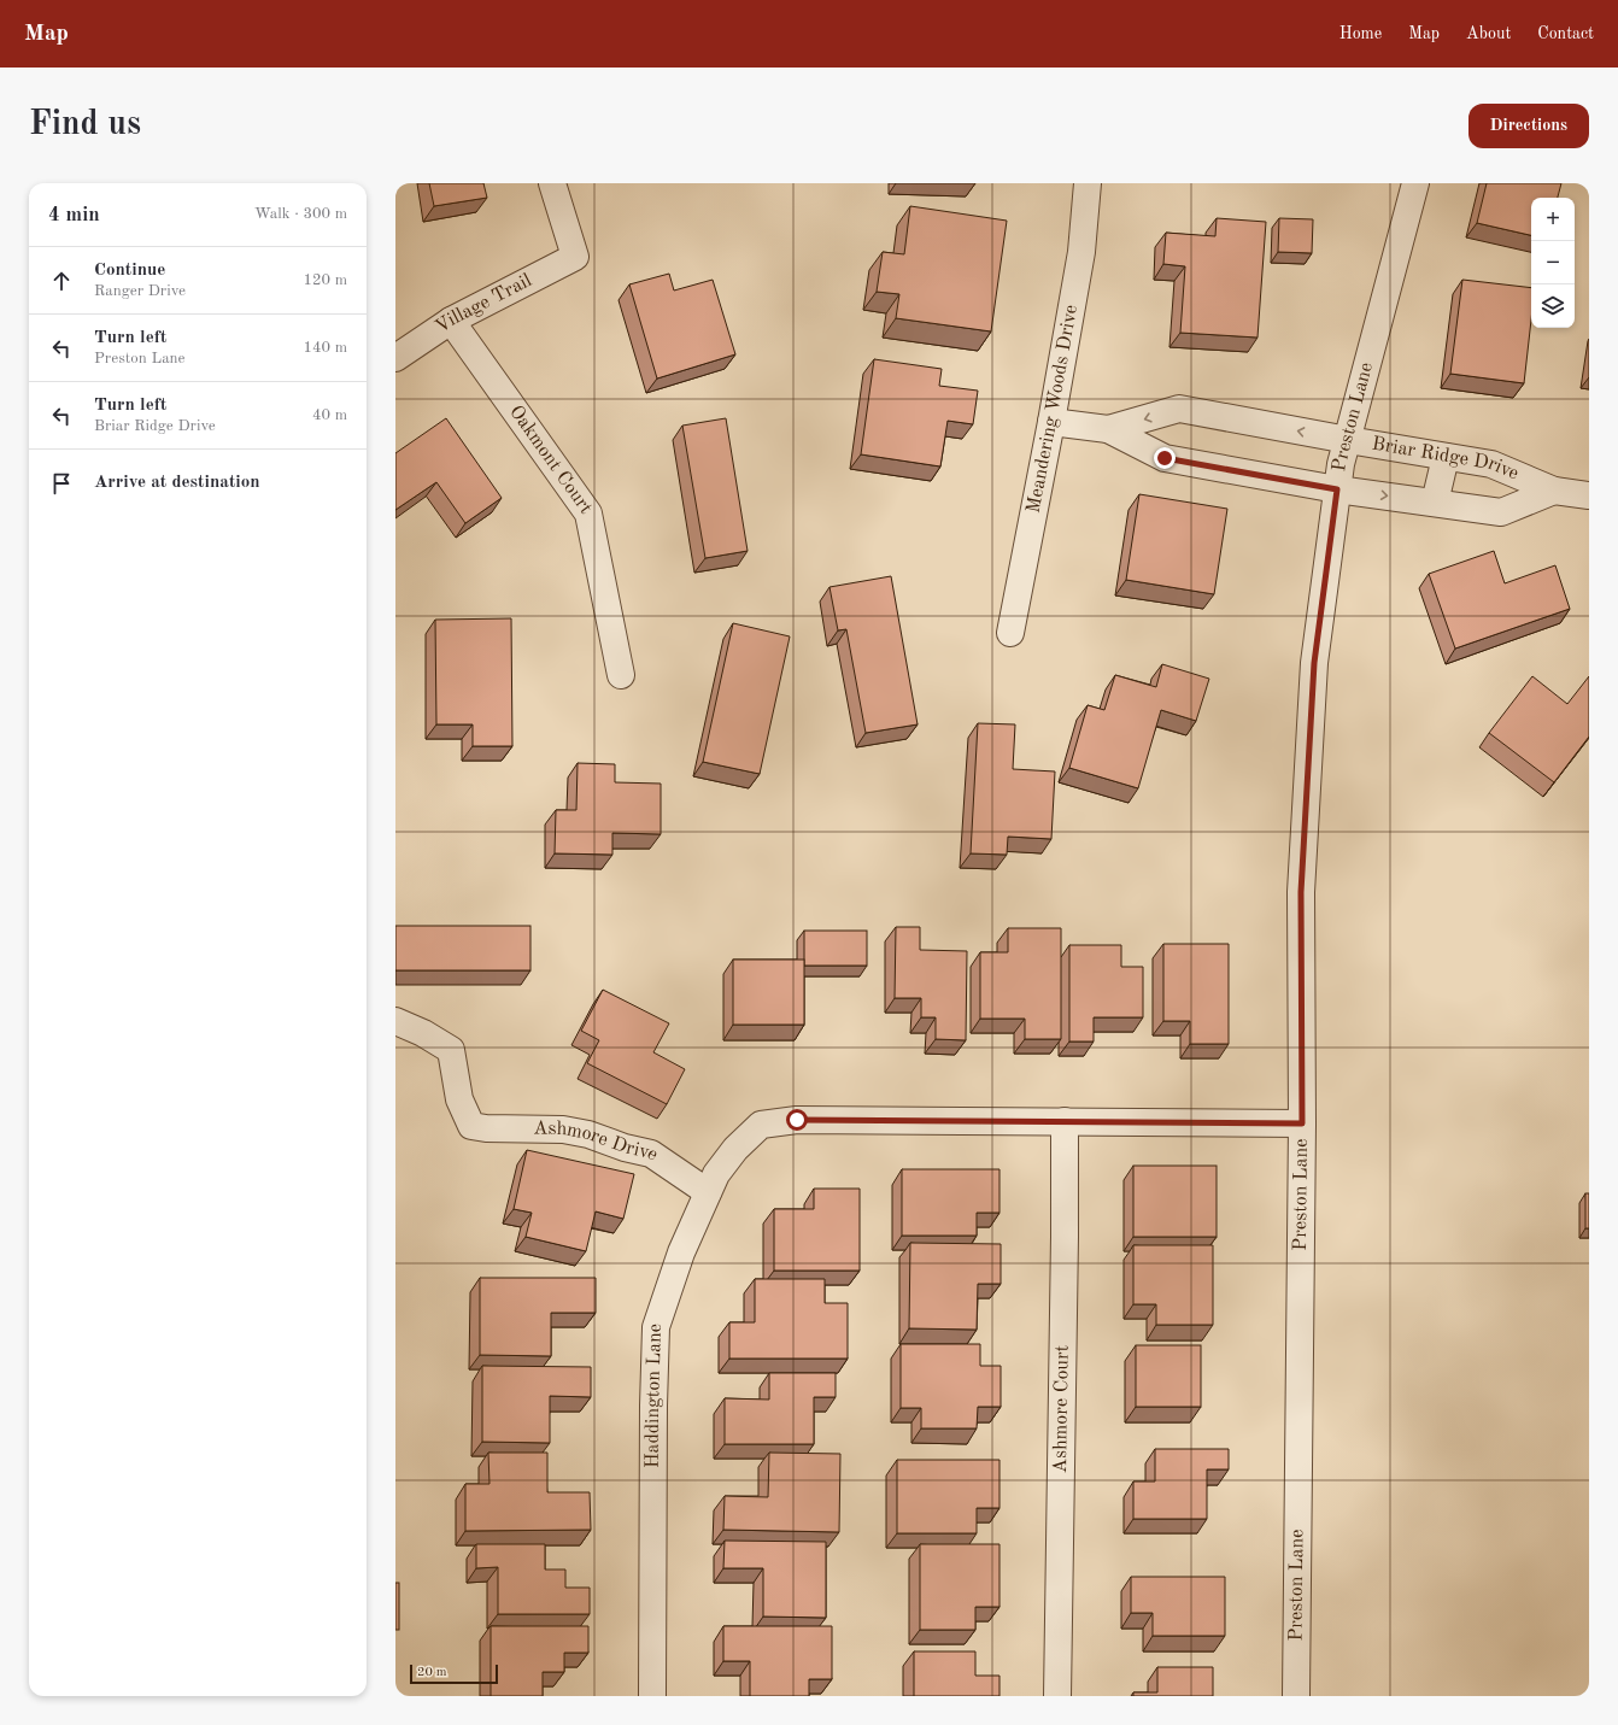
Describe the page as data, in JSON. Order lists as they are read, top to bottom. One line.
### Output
{"streets":{"street":["Village Trail","Meandering Woods Drive","Preston Lane","Oakmont Court","Briar Ridge Drive","Ashmore Drive","Haddington Lane","Ashmore Court"]},"crossings":[["Village Trail","Oakmont Court"],["Meandering Woods Drive","Briar Ridge Drive"],["Preston Lane","Briar Ridge Drive"],["Ashmore Drive","Haddington Lane"],["Haddington Lane","Ashmore Court"]],"scale_bar":"20 m","page":{"header":"Map","nav":["Home","Map","About","Contact"],"buttons":"Directions","title":"Find us","heading":["4 min","Walk · 300 m"],"map_buttons":["+","−"],"list":[["Continue","Ranger Drive","120 m"],["Turn left","Preston Lane","140 m"],["Turn left","Briar Ridge Drive","40 m"],"Arrive at destination"],"scale":"20 m"}}
